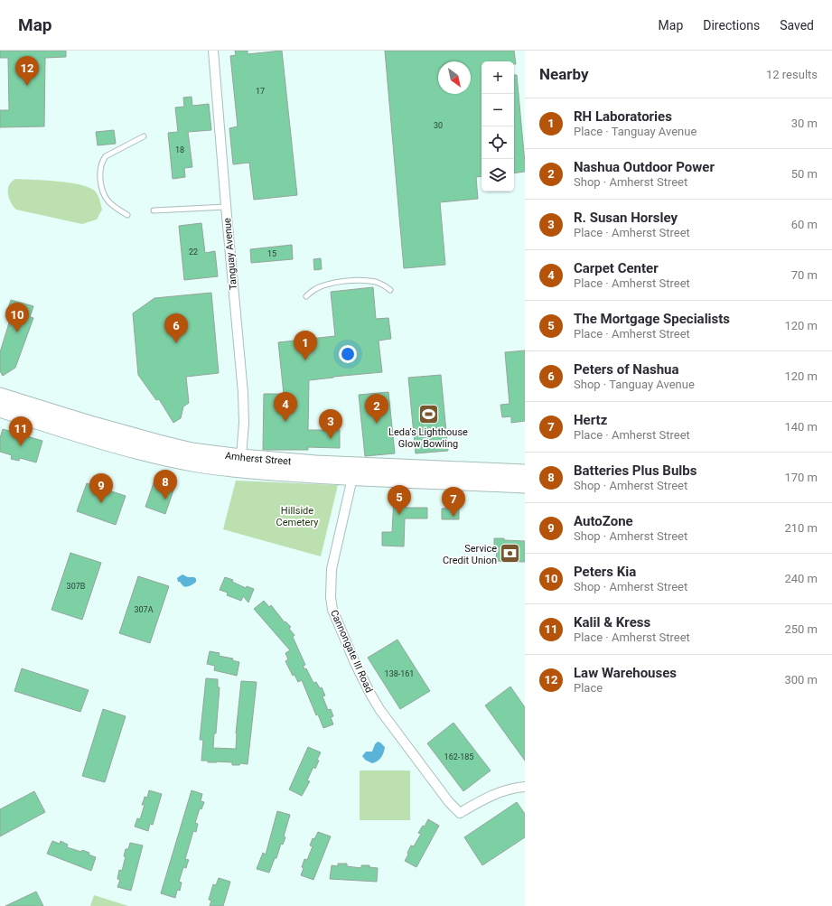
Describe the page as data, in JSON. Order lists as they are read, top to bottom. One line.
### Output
{"streets":{"highway":["Amherst Street"],"street":["Tanguay Avenue","Cannongate III Road"]},"crossings":[["Tanguay Avenue","Amherst Street"],["Amherst Street","Cannongate III Road"]],"parks":["Hillside Cemetery"],"places":{"sports":["Leda's Lighthouse Glow Bowling"],"bank":["Service Credit Union"]},"house_numbers":["17","30","18","22","15","307B","307A","138-161","162-185"],"north":"bottom right","page":{"header":"Map","nav":["Map","Directions","Saved"],"heading":["Nearby","12 results"],"pins":["12","10","6","1","4","2","3","11","8","9","5","7"],"map_buttons":["+","−"],"list":[{"mark":"1","name":"RH Laboratories","note":"Place · Tanguay Avenue","value":"30 m"},{"mark":"2","name":"Nashua Outdoor Power","note":"Shop · Amherst Street","value":"50 m"},{"mark":"3","name":"R. Susan Horsley","note":"Place · Amherst Street","value":"60 m"},{"mark":"4","name":"Carpet Center","note":"Place · Amherst Street","value":"70 m"},{"mark":"5","name":"The Mortgage Specialists","note":"Place · Amherst Street","value":"120 m"},{"mark":"6","name":"Peters of Nashua","note":"Shop · Tanguay Avenue","value":"120 m"},{"mark":"7","name":"Hertz","note":"Place · Amherst Street","value":"140 m"},{"mark":"8","name":"Batteries Plus Bulbs","note":"Shop · Amherst Street","value":"170 m"},{"mark":"9","name":"AutoZone","note":"Shop · Amherst Street","value":"210 m"},{"mark":"10","name":"Peters Kia","note":"Shop · Amherst Street","value":"240 m"},{"mark":"11","name":"Kalil & Kress","note":"Place · Amherst Street","value":"250 m"},{"mark":"12","name":"Law Warehouses","note":"Place","value":"300 m"}]}}
